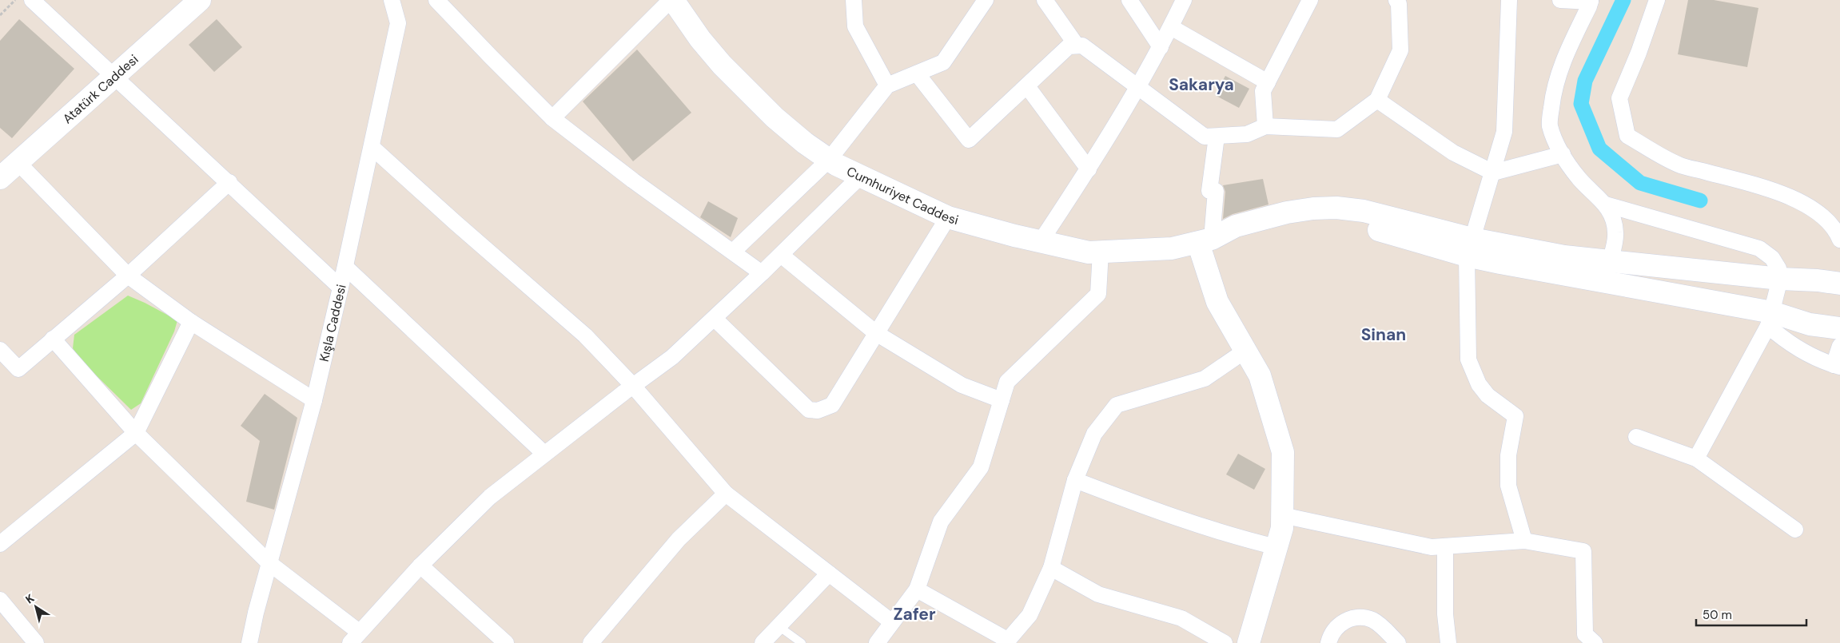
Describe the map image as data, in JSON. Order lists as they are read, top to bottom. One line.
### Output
{"streets":{"main road":["Atatürk Caddesi","Cumhuriyet Caddesi"],"street":["Kışla Caddesi"]},"districts":["Sakarya","Sinan","Zafer"],"scale_bar":"50 m","north":"top left"}
